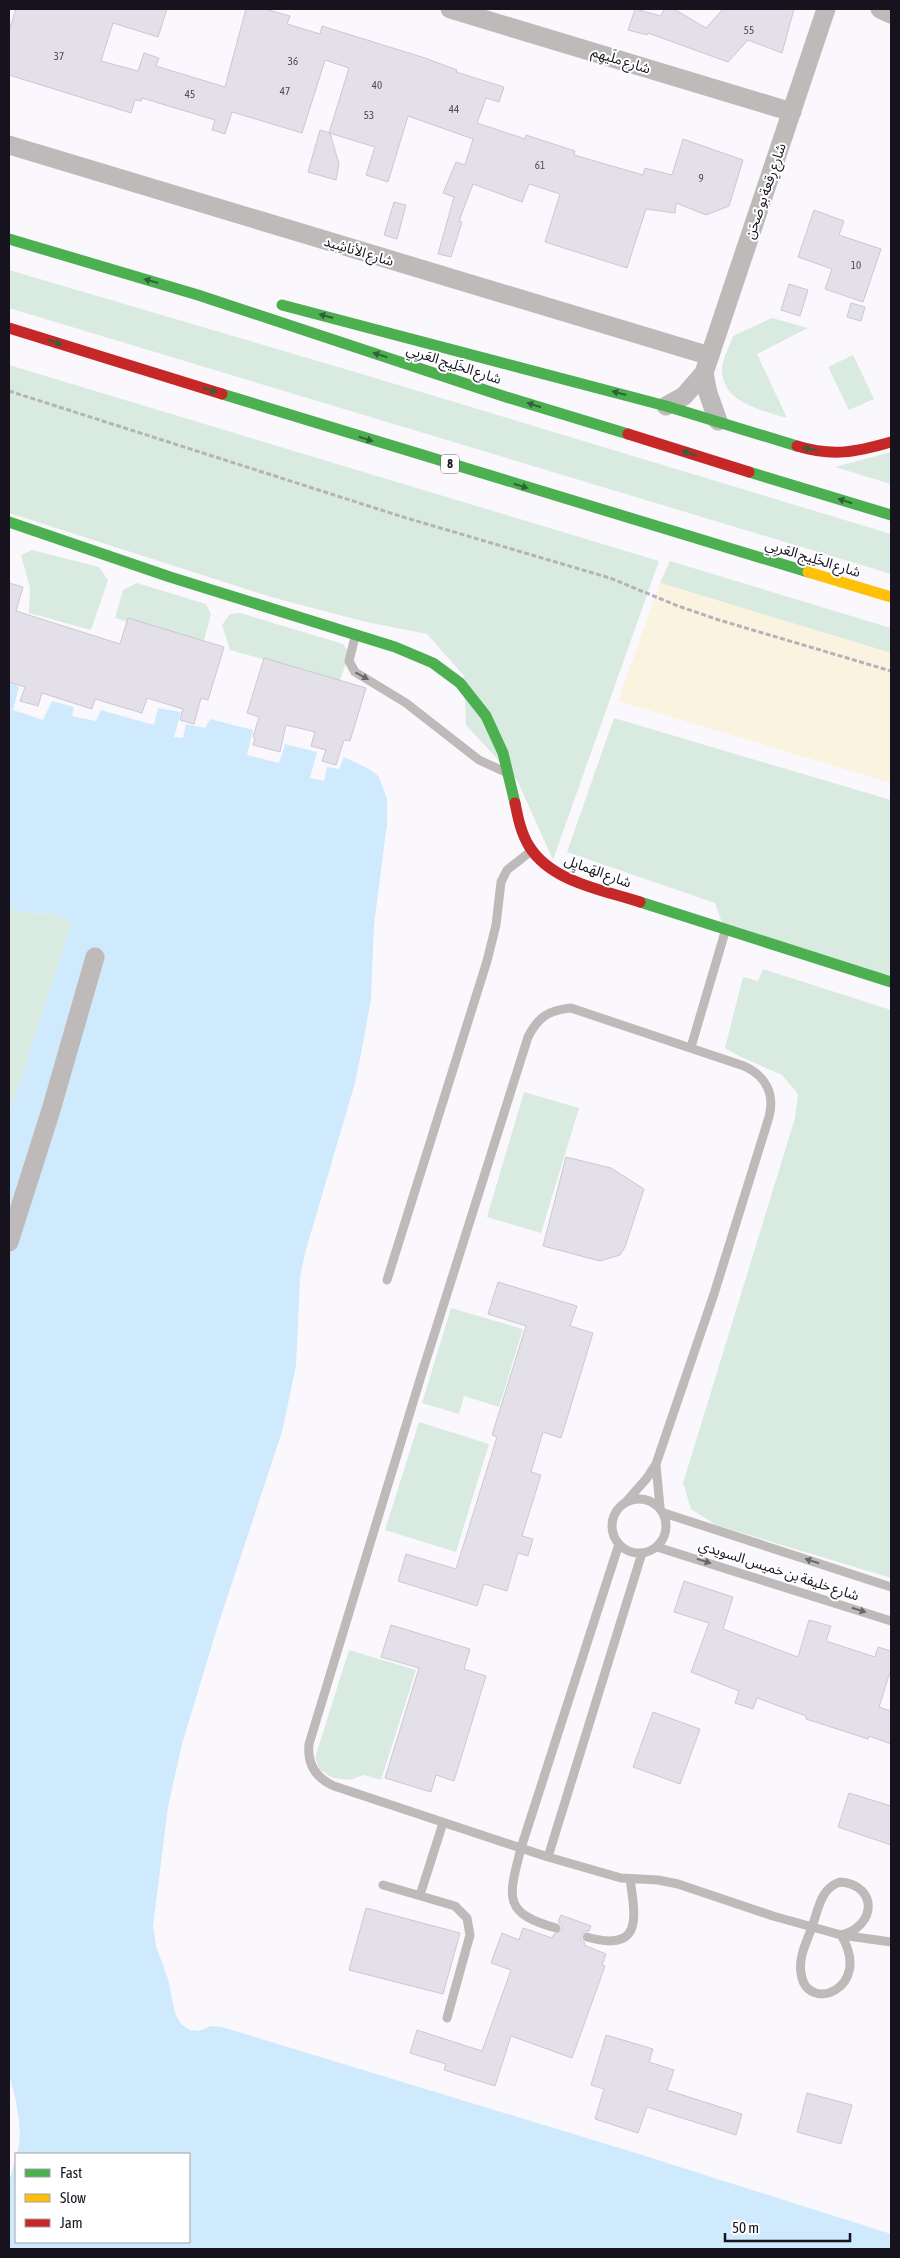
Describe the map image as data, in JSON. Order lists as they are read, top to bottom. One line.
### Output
{"streets":{"main road":["شارع الخَلِيج العَربِي","8","شارع الهَمايِل"],"street":["شارع ملَيهِم","شارع رِقعة بو صَحَن","شارع الأناشِيد"],"lane":["شارع خليفة بن خميس السويدي"]},"crossings":[["شارع ملَيهِم","شارع رِقعة بو صَحَن"],["شارع رِقعة بو صَحَن","شارع الأناشِيد"]],"house_numbers":["55","37","36","40","47","45","44","53","61","9","10"],"legend":["Fast","Slow","Jam"],"scale_bar":"50 m"}
